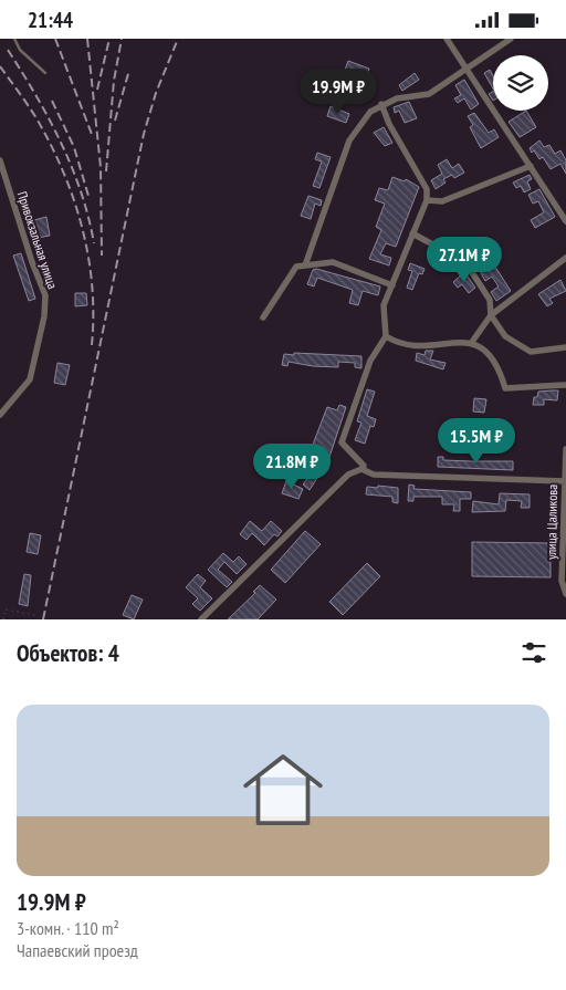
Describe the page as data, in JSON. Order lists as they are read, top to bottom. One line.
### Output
{"streets":{"street":["Привокзальная улица","улица Цаликова"]},"page":{"status":"21:44","price":["19.9M ₽","27.1M ₽","15.5M ₽","21.8M ₽"],"heading":"Объектов: 4","list":[{"name":"19.9M ₽","note":"3-комн. · 110 m² · Чапаевский проезд"}]}}
